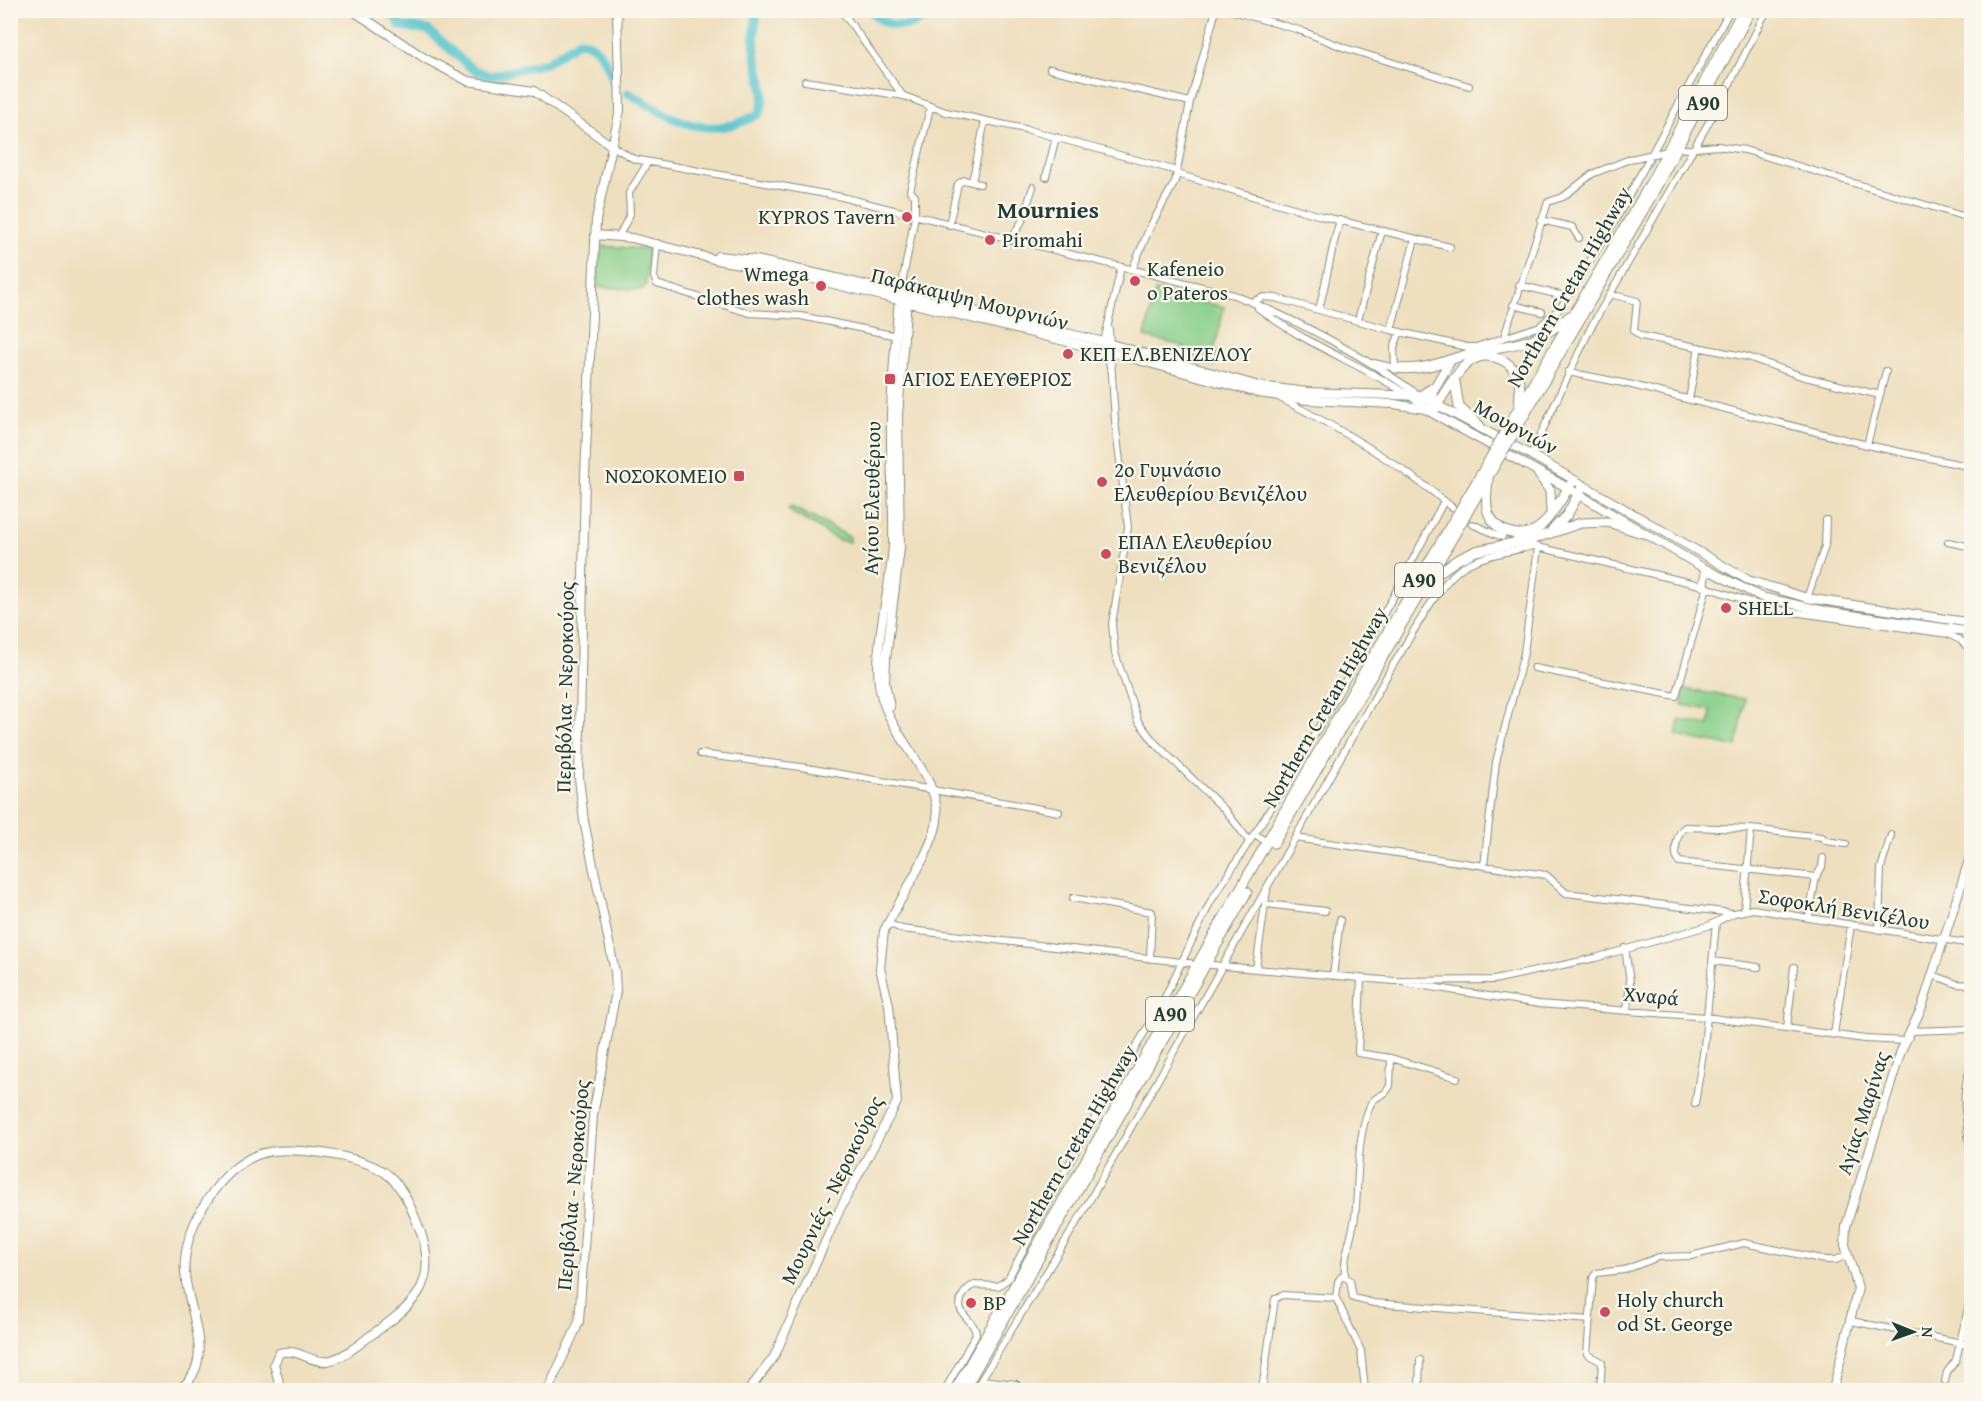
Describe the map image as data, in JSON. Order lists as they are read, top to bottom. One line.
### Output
{"streets":{"highway":["Α90","Northern Cretan Highway"],"main road":["Παράκαμψη Μουρνιών","Μουρνιών","Αγίου Ελευθέριου","Περιβόλια - Νεροκούρος","Αγίας Μαρίνας","Μουρνιές - Νεροκούρος"],"street":["Σοφοκλή Βενιζέλου","Χναρά"]},"crossings":[["Παράκαμψη Μουρνιών","Μουρνιών"],["Παράκαμψη Μουρνιών","Αγίου Ελευθέριου"],["Παράκαμψη Μουρνιών","Περιβόλια - Νεροκούρος"],["Αγίου Ελευθέριου","Μουρνιές - Νεροκούρος"],["Σοφοκλή Βενιζέλου","Χναρά"],["Σοφοκλή Βενιζέλου","Αγίας Μαρίνας"],["Χναρά","Αγίας Μαρίνας"]],"districts":["Mournies"],"places":{"other":["KYPROS Tavern","Piromahi","Kafeneio o Pateros","Wmega clothes wash","ΚΕΠ ΕΛ.ΒΕΝΙΖΕΛΟΥ","2ο Γυμνάσιο Ελευθερίου Βενιζέλου","ΕΠΑΛ Ελευθερίου Βενιζέλου","SHELL","BP","Holy church od St. George"],"transit":["ΑΓΙΟΣ ΕΛΕΥΘΕΡΙΟΣ","ΝΟΣΟΚΟΜΕΙΟ"]},"north":"right"}
